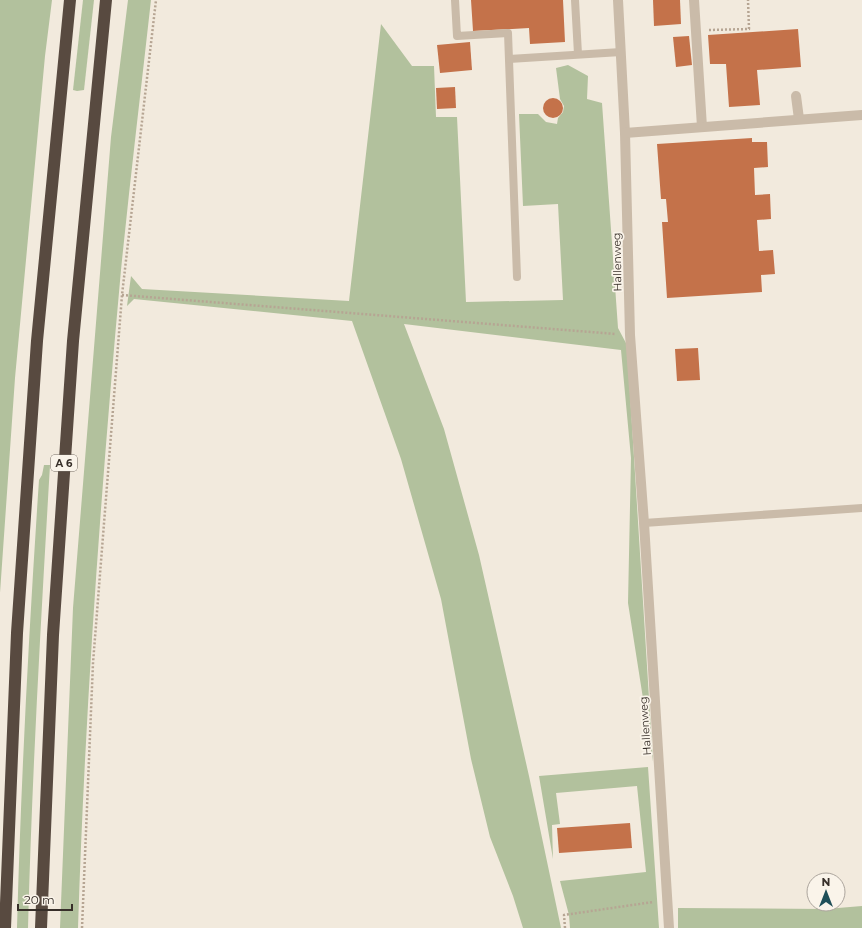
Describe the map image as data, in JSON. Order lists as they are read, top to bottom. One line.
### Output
{"streets":{"highway":["A 6"],"street":["Hallenweg"]},"scale_bar":"20 m","north":"top"}
